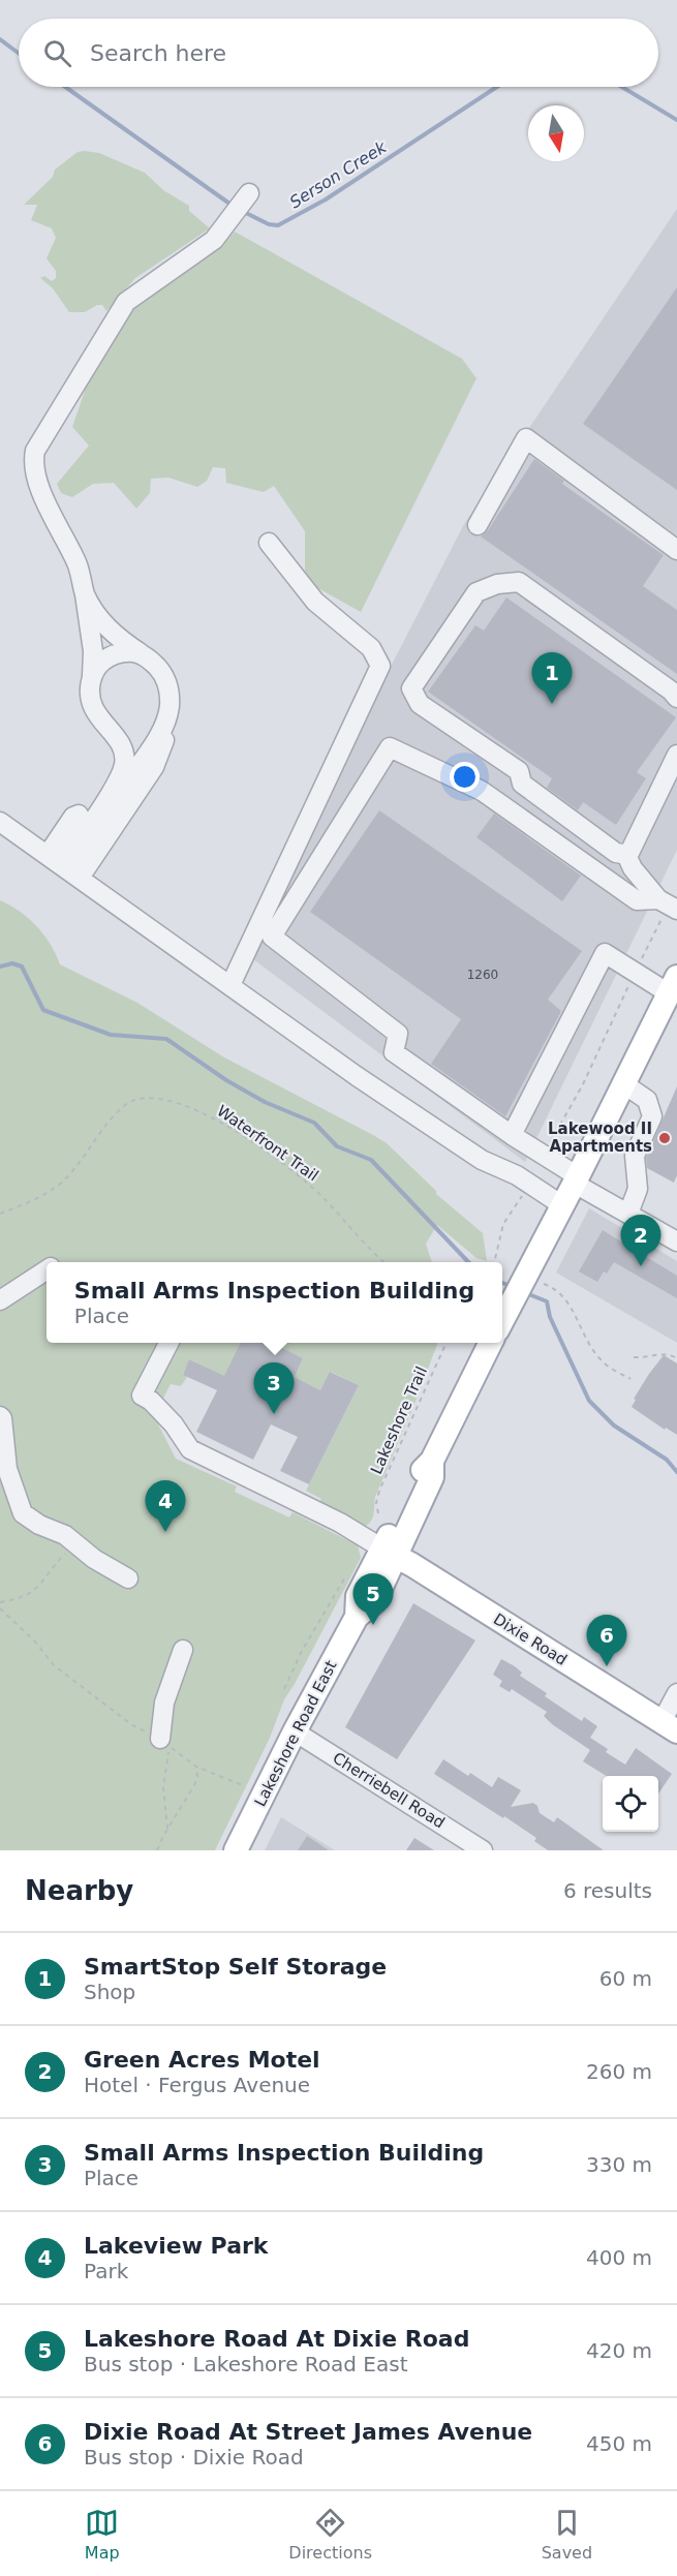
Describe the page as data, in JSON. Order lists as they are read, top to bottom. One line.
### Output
{"streets":{"main road":["Dixie Road","Lakeshore Road East"],"street":["Cherriebell Road"],"path":["Waterfront Trail","Lakeshore Trail"]},"crossings":[["Dixie Road","Lakeshore Road East"],["Lakeshore Road East","Cherriebell Road"]],"water":["Serson Creek"],"places":["Lakewood II Apartments"],"house_numbers":["1260"],"north":"bottom","page":{"search":"Search here","pins":["1","2","3","4","5","6"],"popup":["Small Arms Inspection Building","Place"],"heading":["Nearby","6 results"],"list":[{"mark":"1","name":"SmartStop Self Storage","note":"Shop","value":"60 m"},{"mark":"2","name":"Green Acres Motel","note":"Hotel · Fergus Avenue","value":"260 m"},{"mark":"3","name":"Small Arms Inspection Building","note":"Place","value":"330 m"},{"mark":"4","name":"Lakeview Park","note":"Park","value":"400 m"},{"mark":"5","name":"Lakeshore Road At Dixie Road","note":"Bus stop · Lakeshore Road East","value":"420 m"},{"mark":"6","name":"Dixie Road At Street James Avenue","note":"Bus stop · Dixie Road","value":"450 m"}],"nav":["Map","Directions","Saved"]}}
